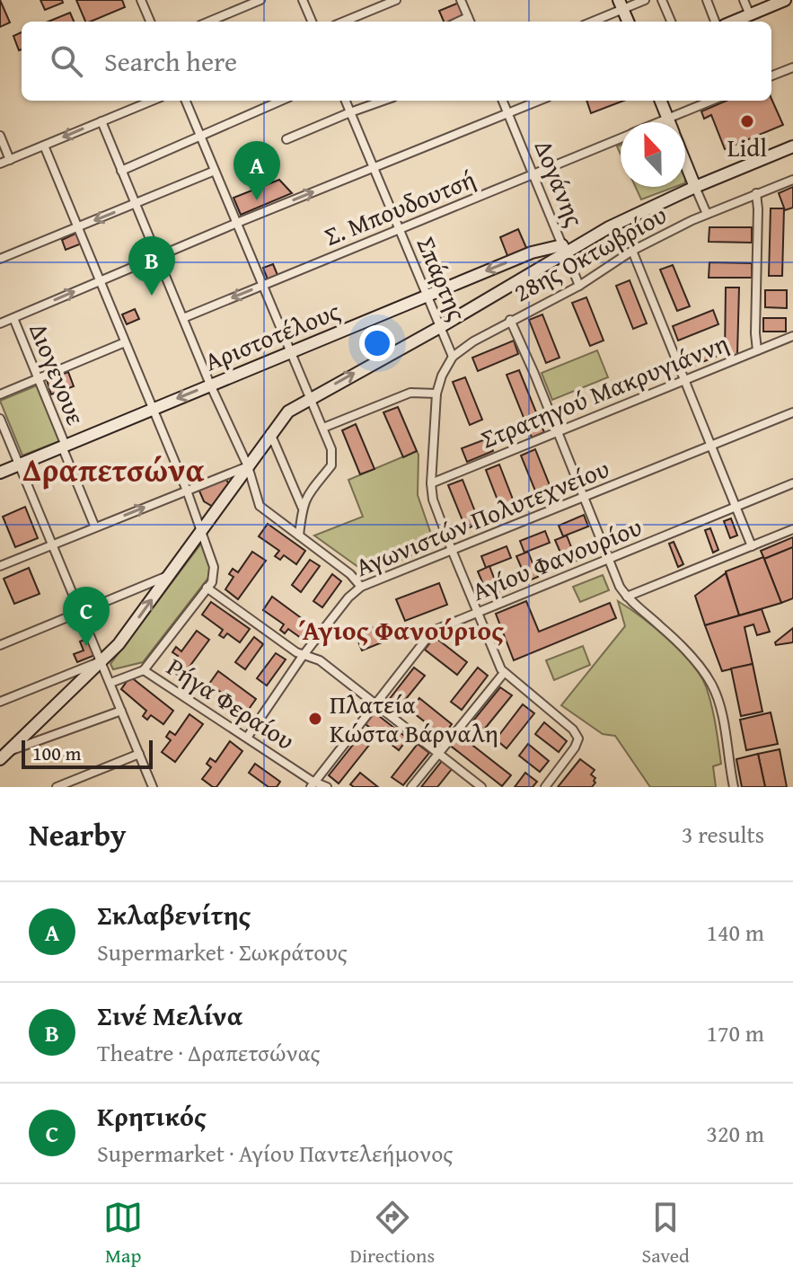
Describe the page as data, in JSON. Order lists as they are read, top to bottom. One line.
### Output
{"streets":{"street":["Δογάνης","Σ. Μπουδουτσή","28ης Οκτωβρίου","Σπάρτης","Αριστοτέλους","Διογενουε","Στρατηγού Μακρυγιάννη","Αγωνιστών Πολυτεχνείου","Αγίου Φανουρίου","Ρήγα Φεραίου"]},"crossings":[["Δογάνης","Σ. Μπουδουτσή"],["Δογάνης","28ης Οκτωβρίου"],["Δογάνης","Αριστοτέλους"],["Σ. Μπουδουτσή","Σπάρτης"],["28ης Οκτωβρίου","Σπάρτης"],["Σπάρτης","Αριστοτέλους"],["Αριστοτέλους","Διογενουε"],["Αγωνιστών Πολυτεχνείου","Ρήγα Φεραίου"],["Αγίου Φανουρίου","Ρήγα Φεραίου"]],"districts":["Δραπετσώνα","Άγιος Φανούριος"],"places":["Lidl","Πλατεία Κώστα Βάρναλη"],"scale_bar":"100 m","north":"top","page":{"search":"Search here","pins":["A","B","C"],"scale":"100 m","heading":["Nearby","3 results"],"list":[{"mark":"A","name":"Σκλαβενίτης","note":"Supermarket · Σωκράτους","value":"140 m"},{"mark":"B","name":"Σινέ Μελίνα","note":"Theatre · Δραπετσώνας","value":"170 m"},{"mark":"C","name":"Κρητικός","note":"Supermarket · Αγίου Παντελεήμονος","value":"320 m"}],"nav":["Map","Directions","Saved"]}}
